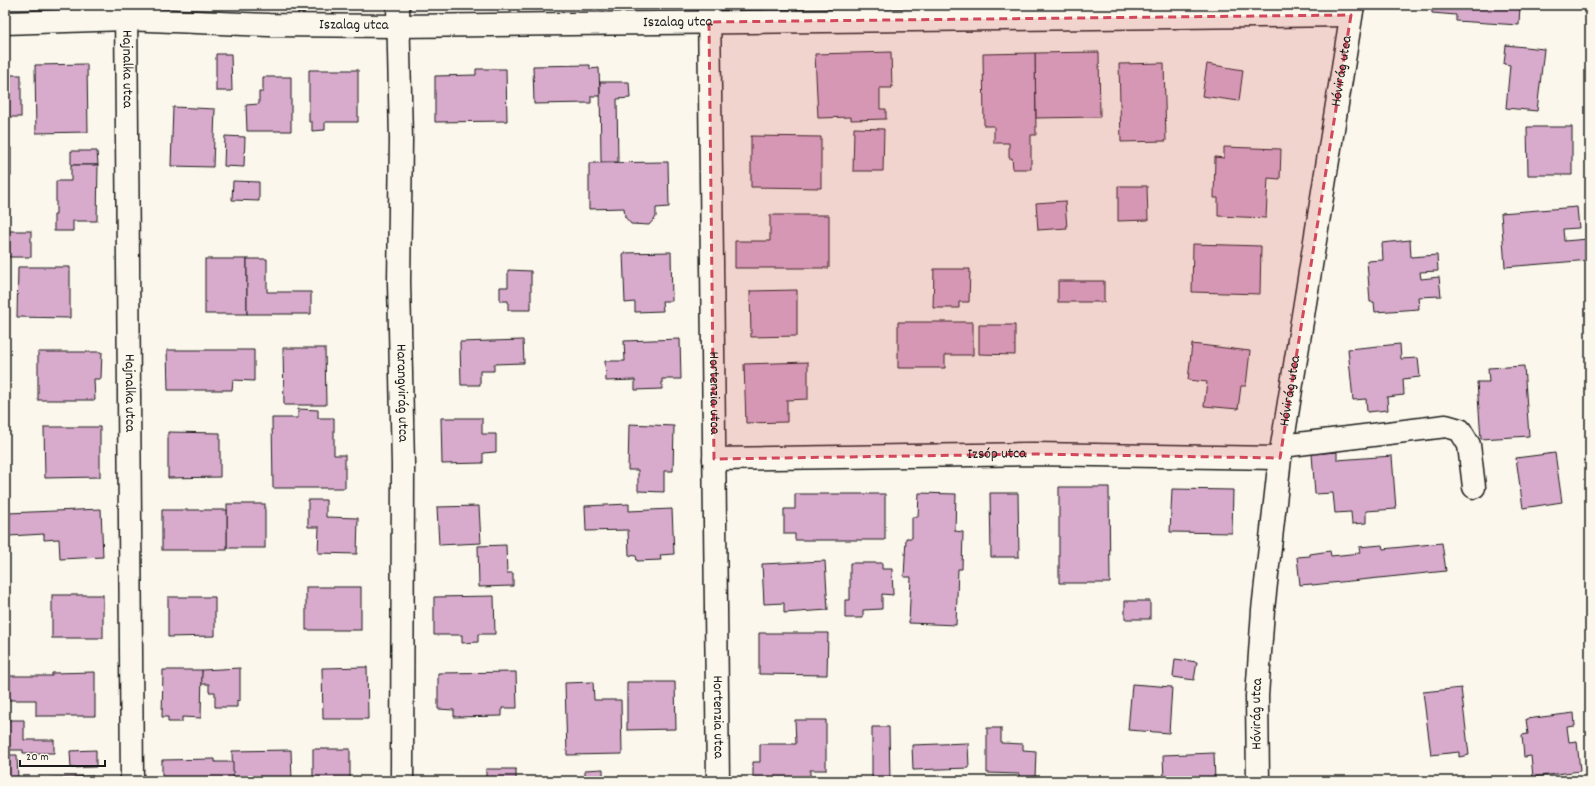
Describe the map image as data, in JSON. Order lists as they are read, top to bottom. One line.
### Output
{"streets":{"street":["Iszalag utca","Hajnalka utca","Hóvirág utca","Harangvirág utca","Hortenzia utca","Izsóp utca"]},"crossings":[["Iszalag utca","Hajnalka utca"],["Iszalag utca","Hóvirág utca"],["Iszalag utca","Harangvirág utca"],["Iszalag utca","Hortenzia utca"],["Hóvirág utca","Izsóp utca"],["Hortenzia utca","Izsóp utca"]],"scale_bar":"20 m"}
